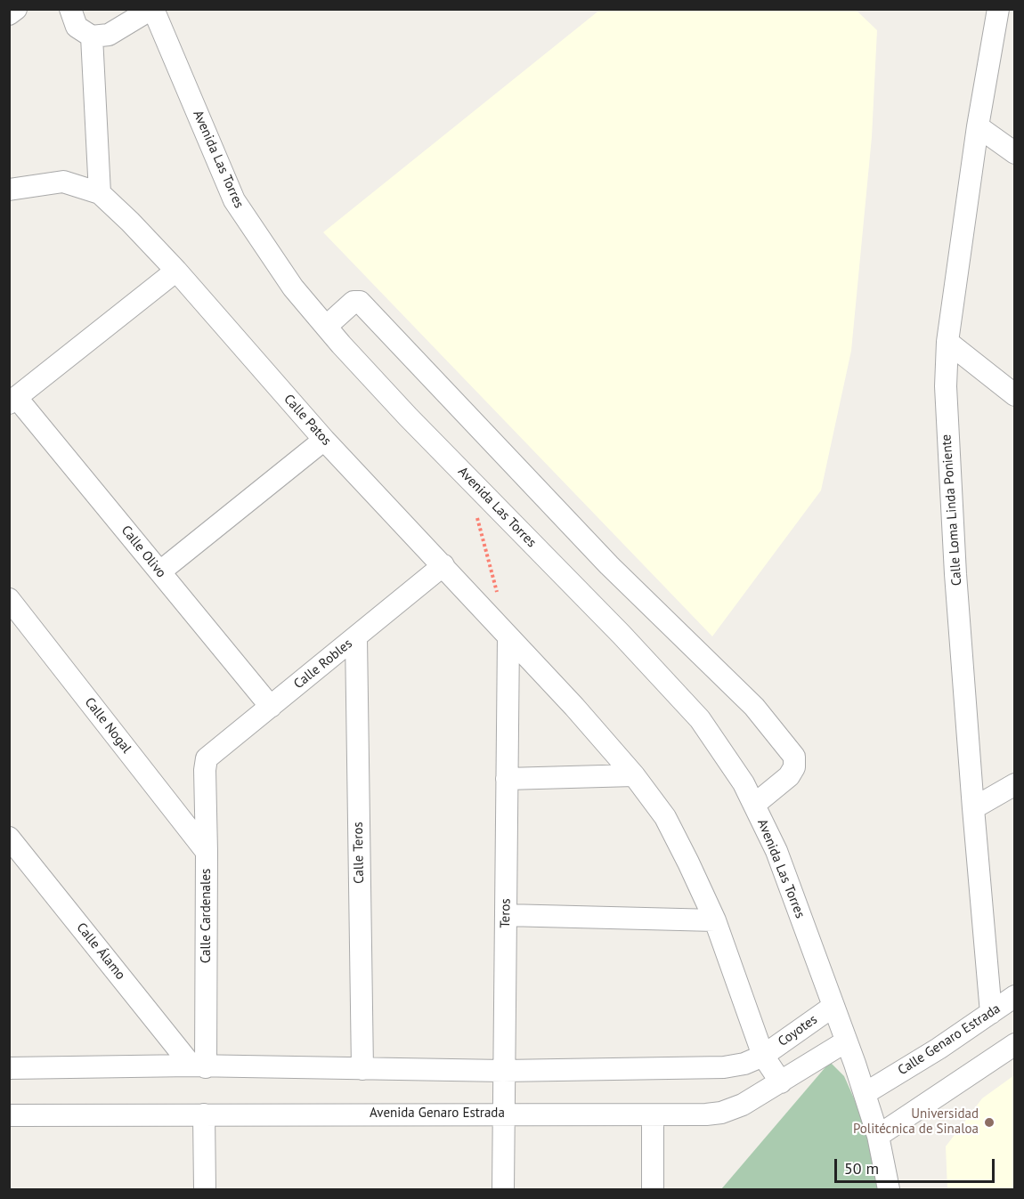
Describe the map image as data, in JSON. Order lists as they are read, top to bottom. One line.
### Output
{"streets":{"street":["Avenida Las Torres","Calle Patos","Calle Loma Linda Poniente","Calle Olivo","Calle Robles","Calle Nogal","Calle Teros","Teros","Calle Cardenales","Calle Álamo","Coyotes","Calle Genaro Estrada","Avenida Genaro Estrada"]},"crossings":[["Avenida Las Torres","Coyotes"],["Avenida Las Torres","Calle Genaro Estrada"],["Avenida Las Torres","Avenida Genaro Estrada"],["Calle Patos","Calle Robles"],["Calle Loma Linda Poniente","Calle Genaro Estrada"],["Calle Olivo","Calle Robles"],["Calle Robles","Calle Teros"],["Calle Robles","Calle Cardenales"],["Calle Nogal","Calle Cardenales"],["Teros","Avenida Genaro Estrada"],["Calle Cardenales","Calle Álamo"]],"places":["Universidad Politécnica de Sinaloa"],"scale_bar":"50 m"}
